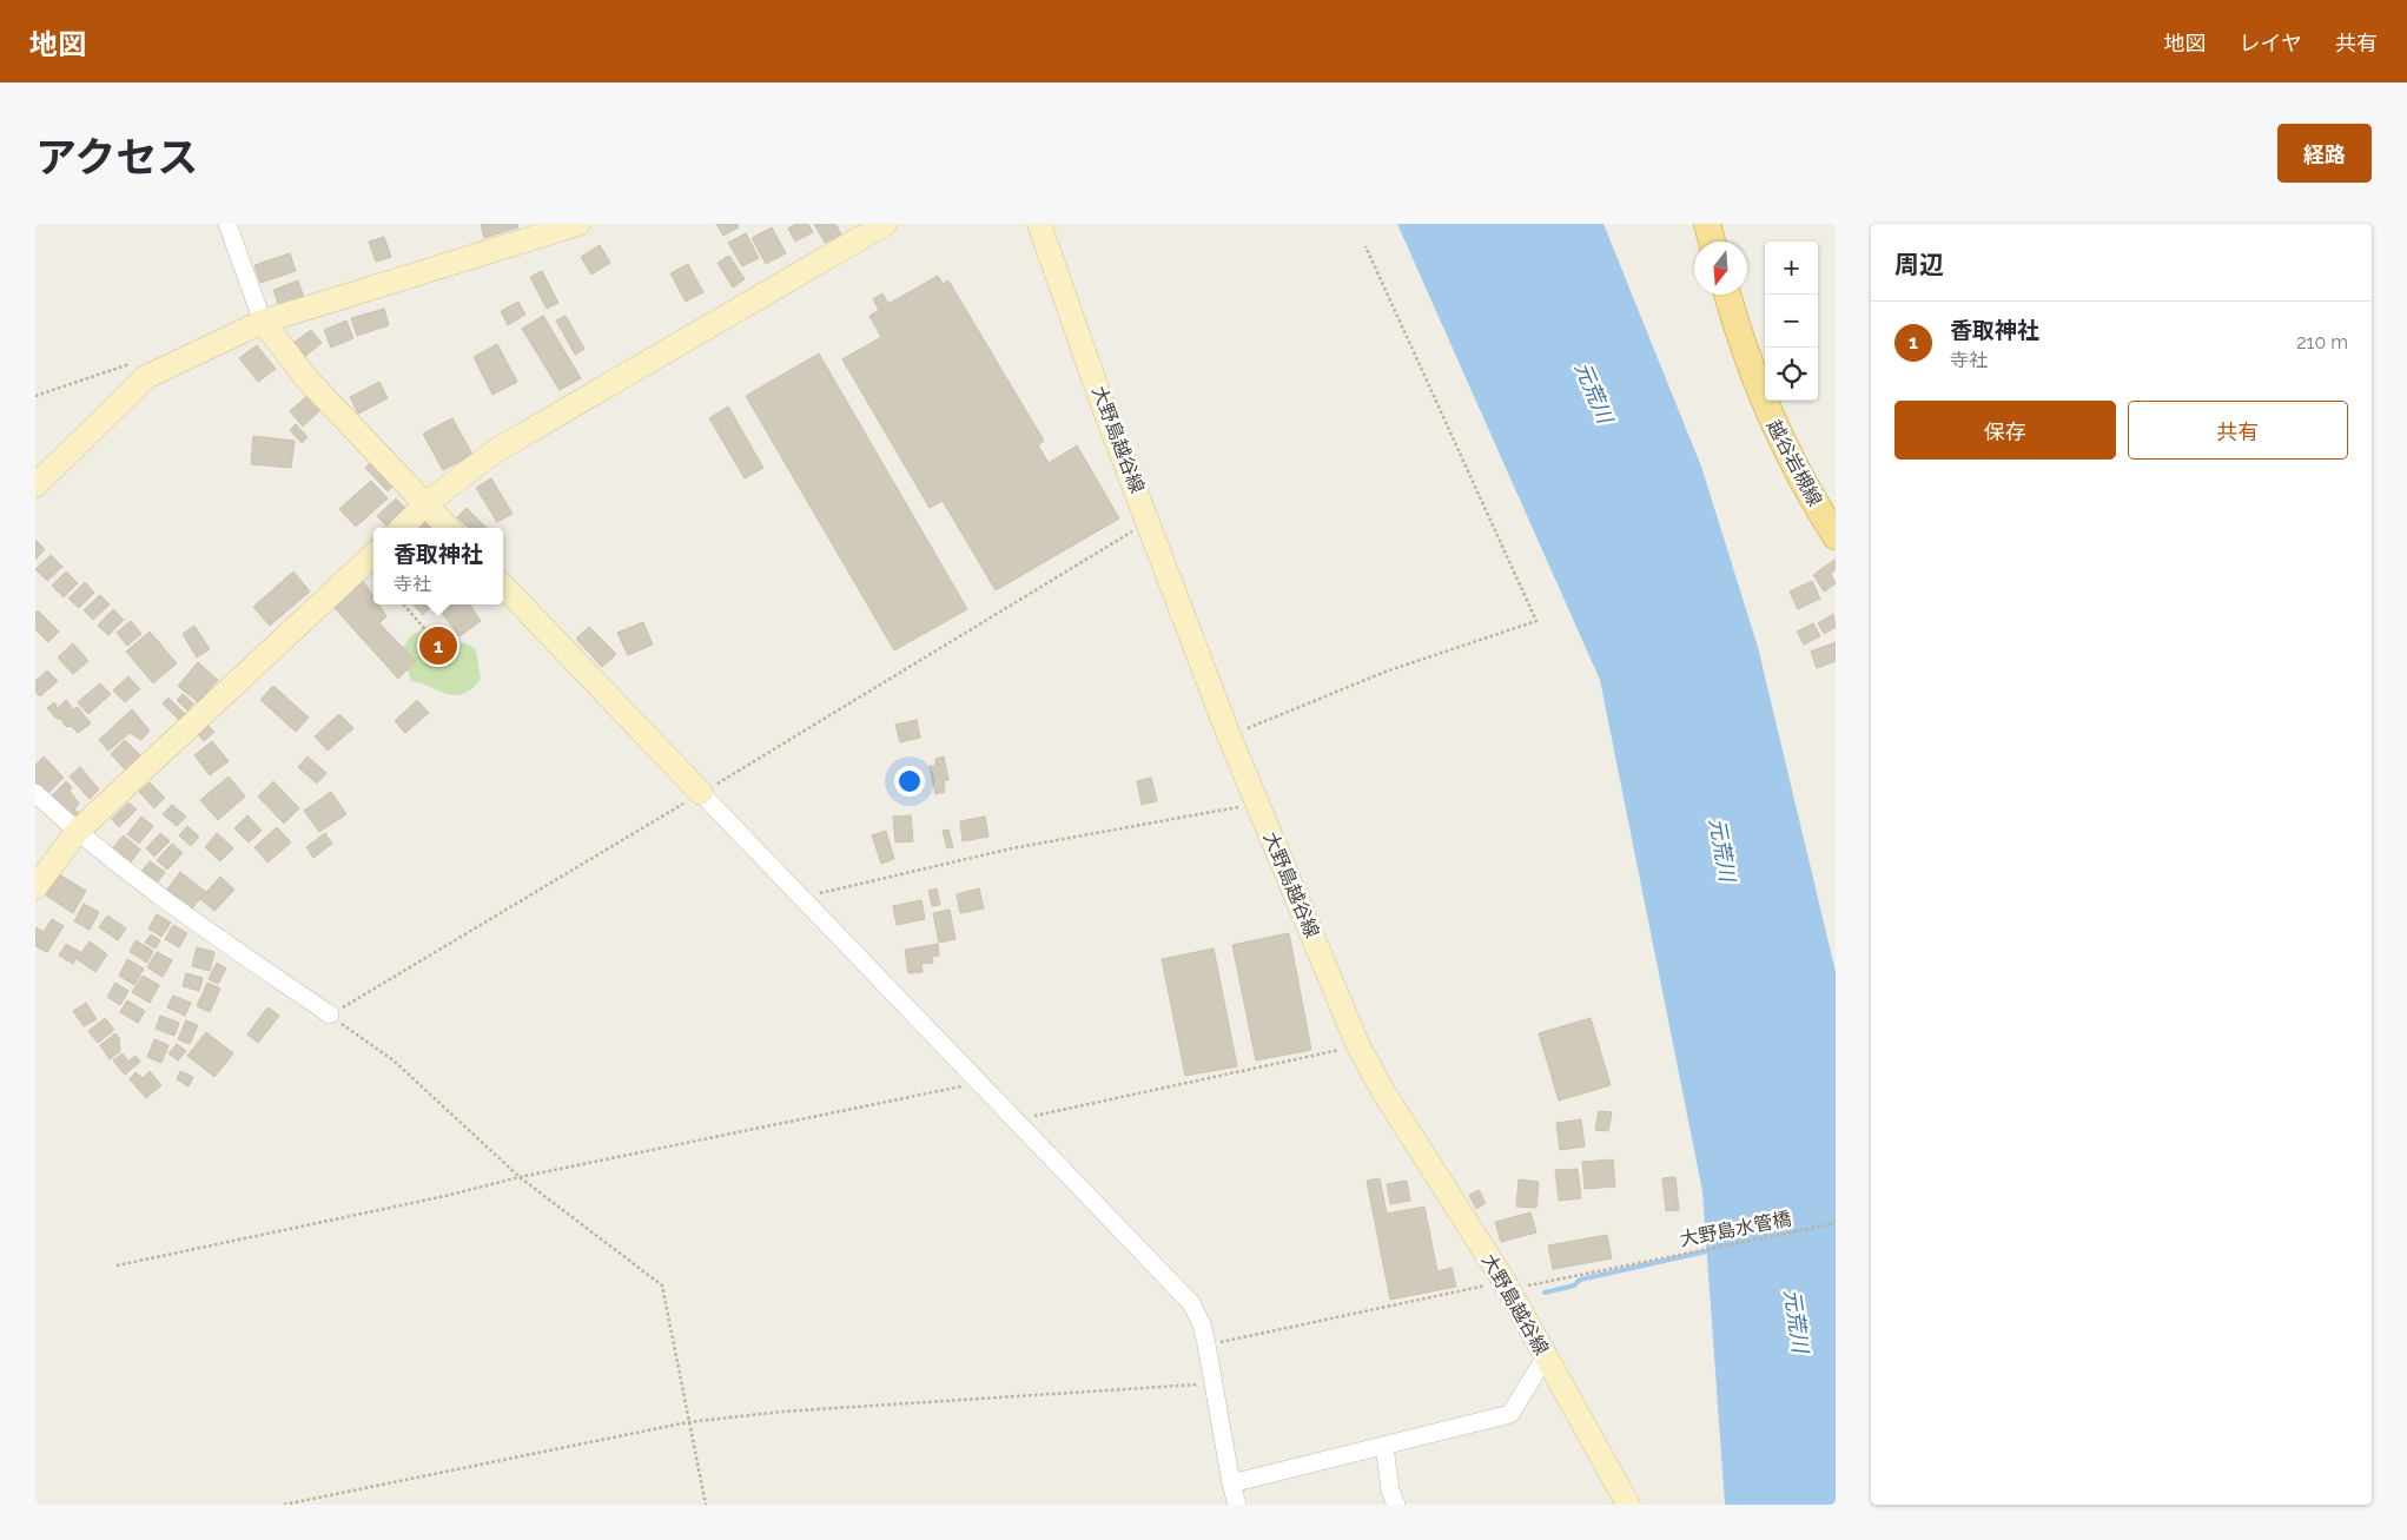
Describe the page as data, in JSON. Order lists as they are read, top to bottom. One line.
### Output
{"streets":{"main road":["越谷岩槻線"],"street":["大野島越谷線"],"path":["大野島水管橋"]},"crossings":[["大野島越谷線","大野島水管橋"]],"water":["元荒川"],"north":"bottom","page":{"header":"地図","nav":["地図","レイヤ","共有"],"title":"アクセス","buttons":["経路",["保存","共有"]],"heading":"周辺","map_buttons":["+","−"],"list":[{"mark":"1","name":"香取神社","note":"寺社","value":"210 m"}],"popup":["香取神社","寺社"],"pins":"1"}}
